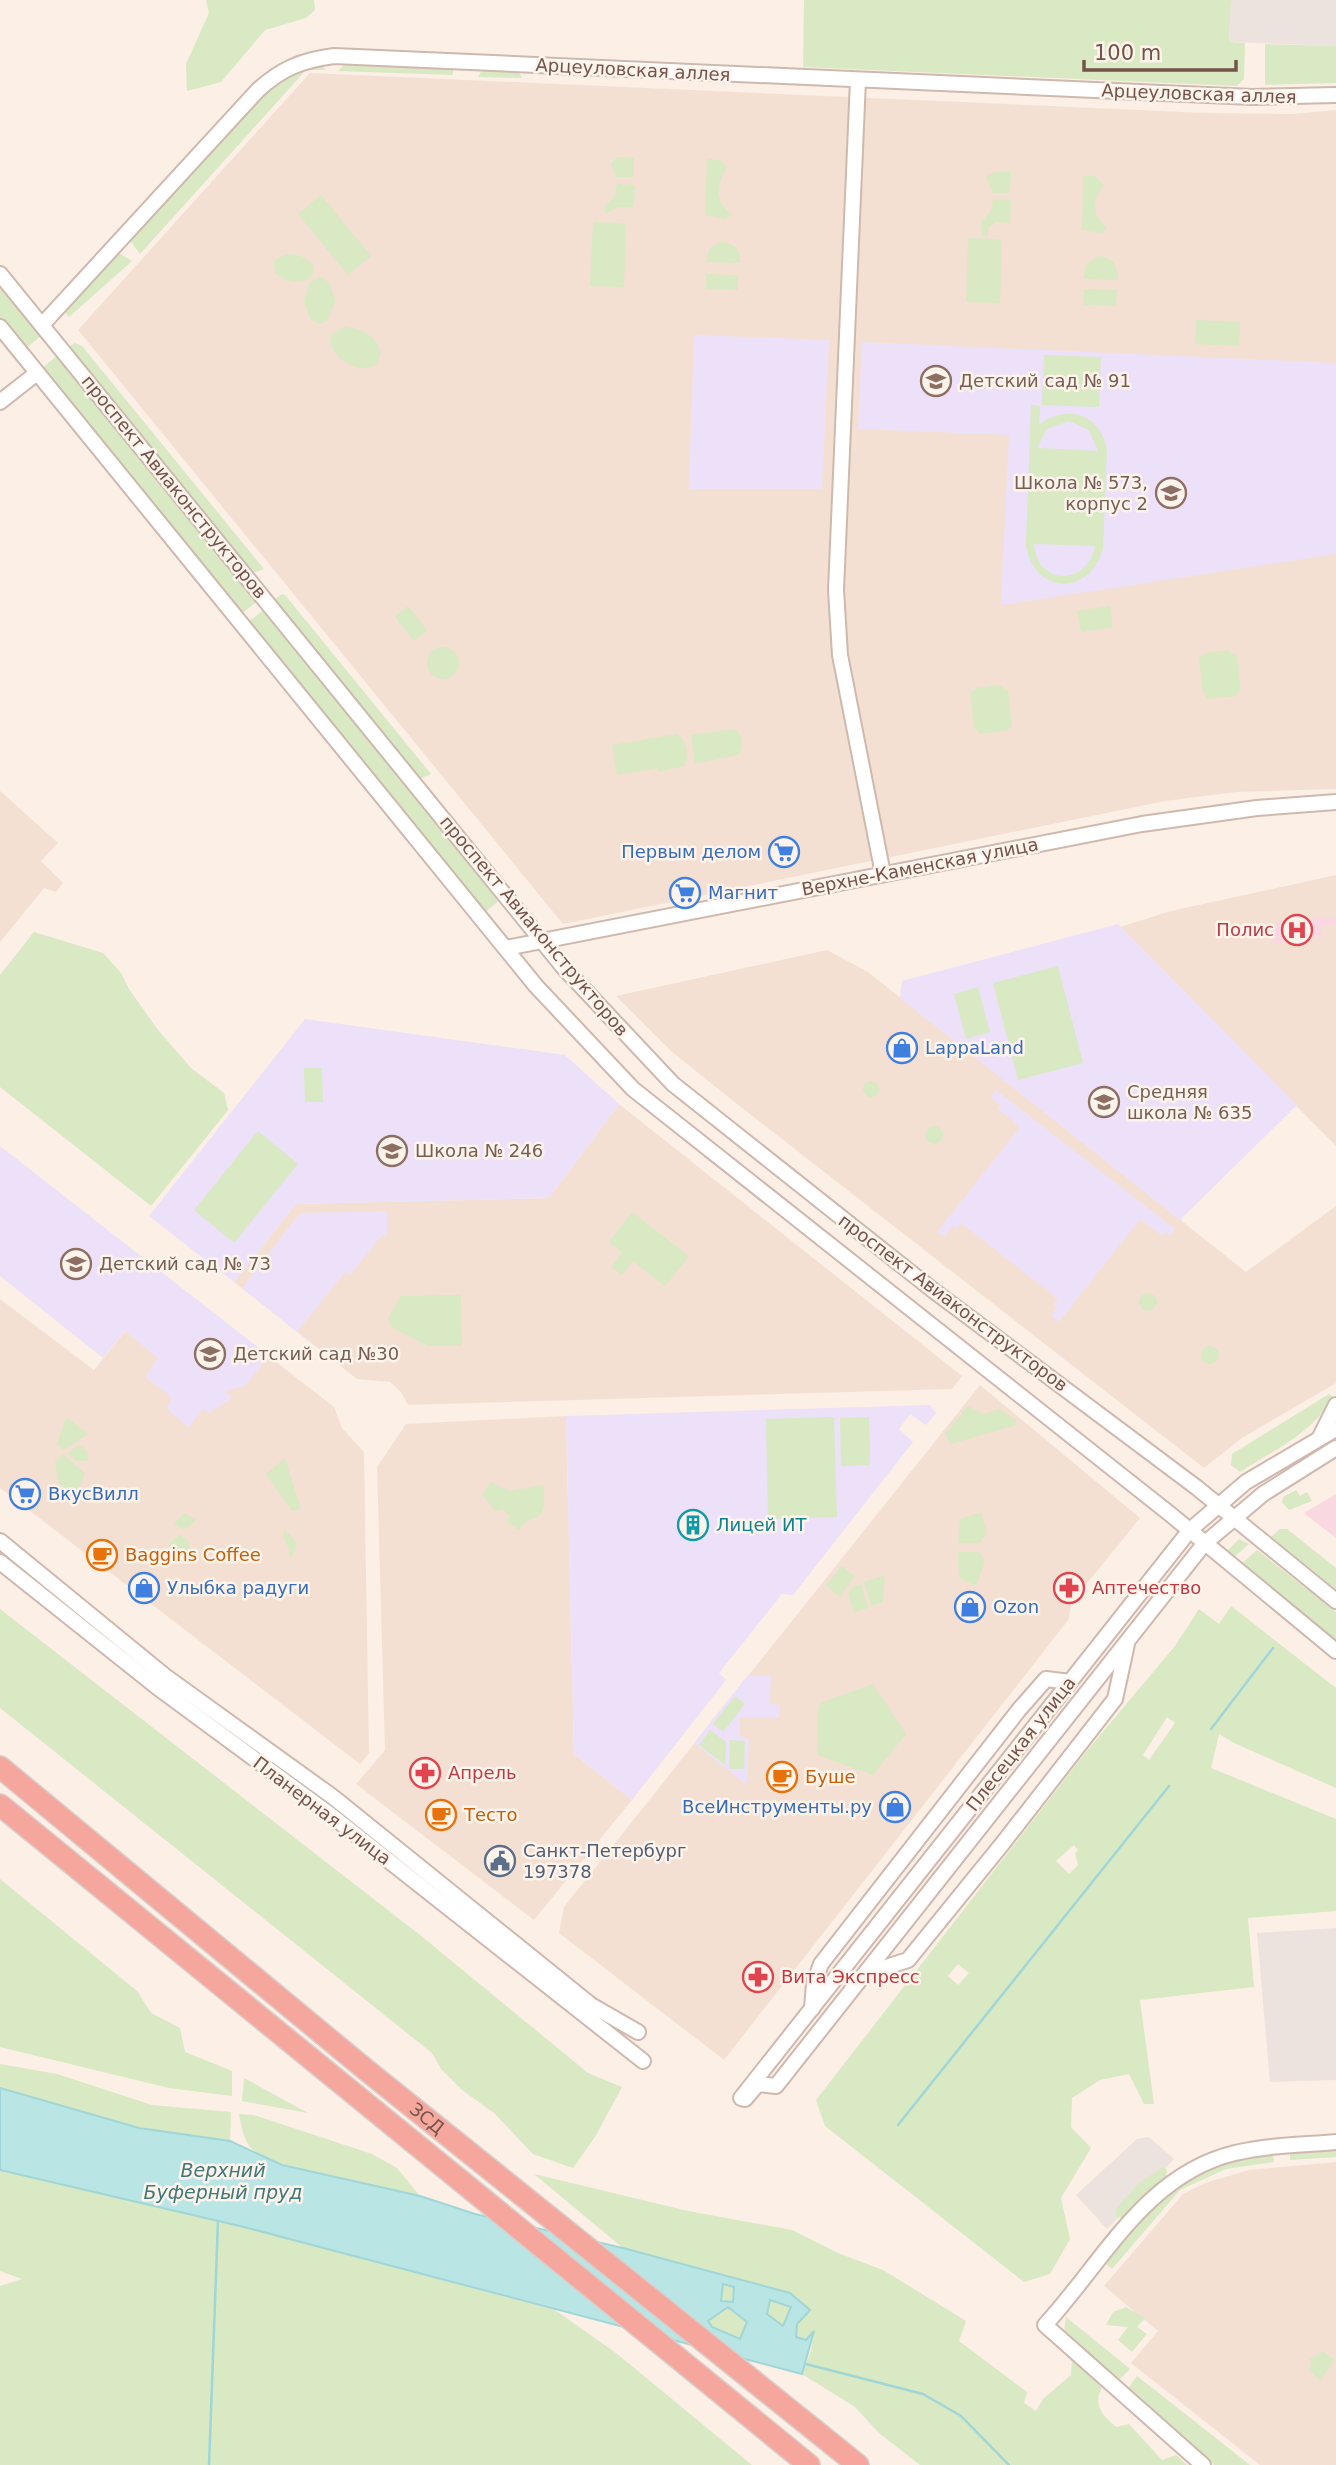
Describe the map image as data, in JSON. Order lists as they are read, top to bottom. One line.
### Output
{"streets":{"highway":["ЗСД"],"street":["Арцеуловская аллея","проспект Авиаконструкторов","Верхне-Каменская улица","Плесецкая улица","Планерная улица"]},"crossings":[["Арцеуловская аллея","проспект Авиаконструкторов"],["проспект Авиаконструкторов","Верхне-Каменская улица"],["проспект Авиаконструкторов","Плесецкая улица"]],"water":["Верхний Буферный пруд"],"places":{"school or university":["Детский сад № 91","Школа № 573, корпус 2","Средняя школа № 635","Школа № 246","Детский сад № 73","Детский сад №30"],"supermarket":["Первым делом","Магнит","ВкусВилл"],"hospital":["Полис"],"shop":["LappaLand","Улыбка радуги","Ozon","ВсеИнструменты.ру"],"building":["Лицей ИТ"],"cafe":["Baggins Coffee","Буше","Тесто"],"pharmacy":["Аптечество","Апрель","Вита Экспресс"],"public building":["Санкт-Петербург 197378"]},"scale_bar":"100 m"}
